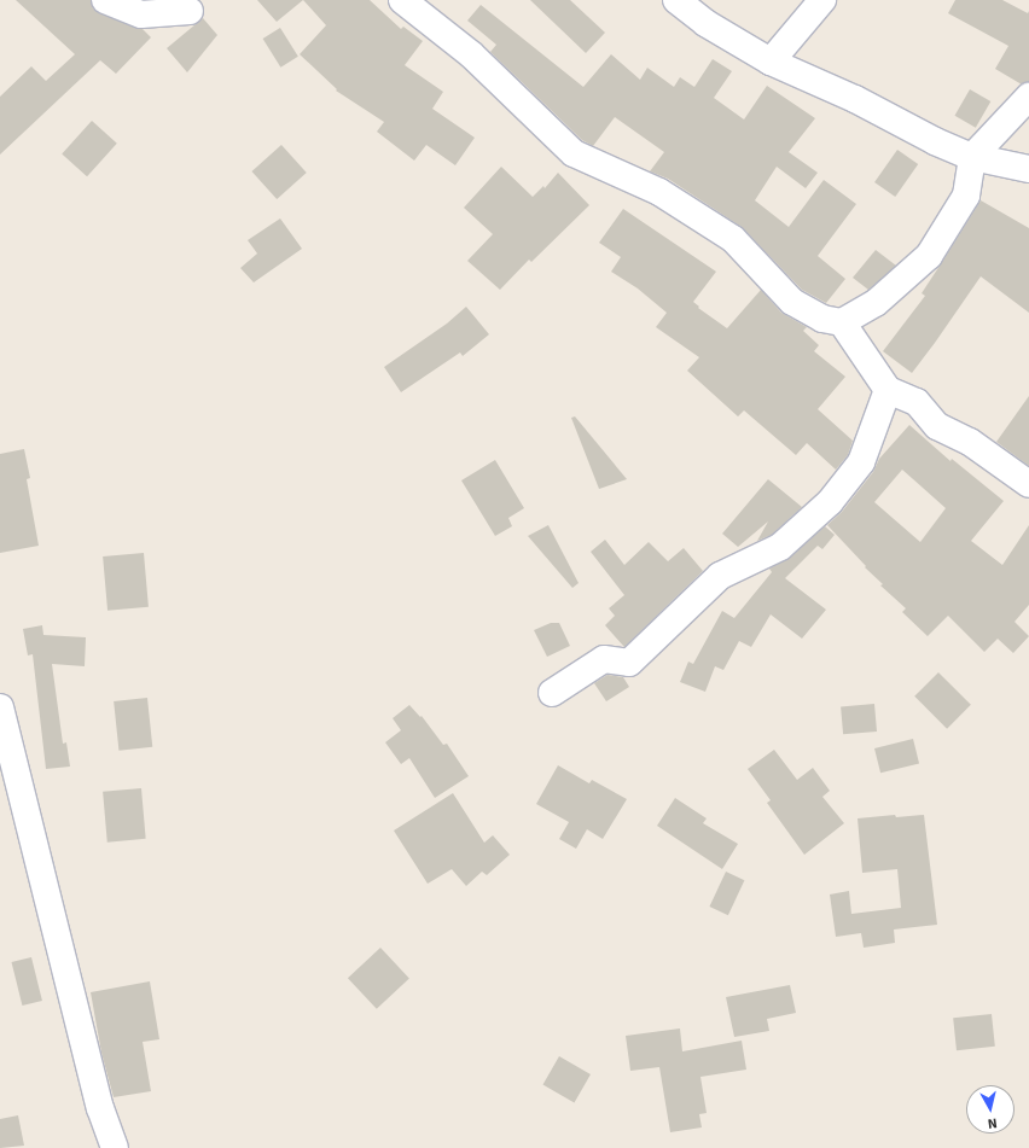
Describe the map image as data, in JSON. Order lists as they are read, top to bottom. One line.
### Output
{"north":"bottom"}
